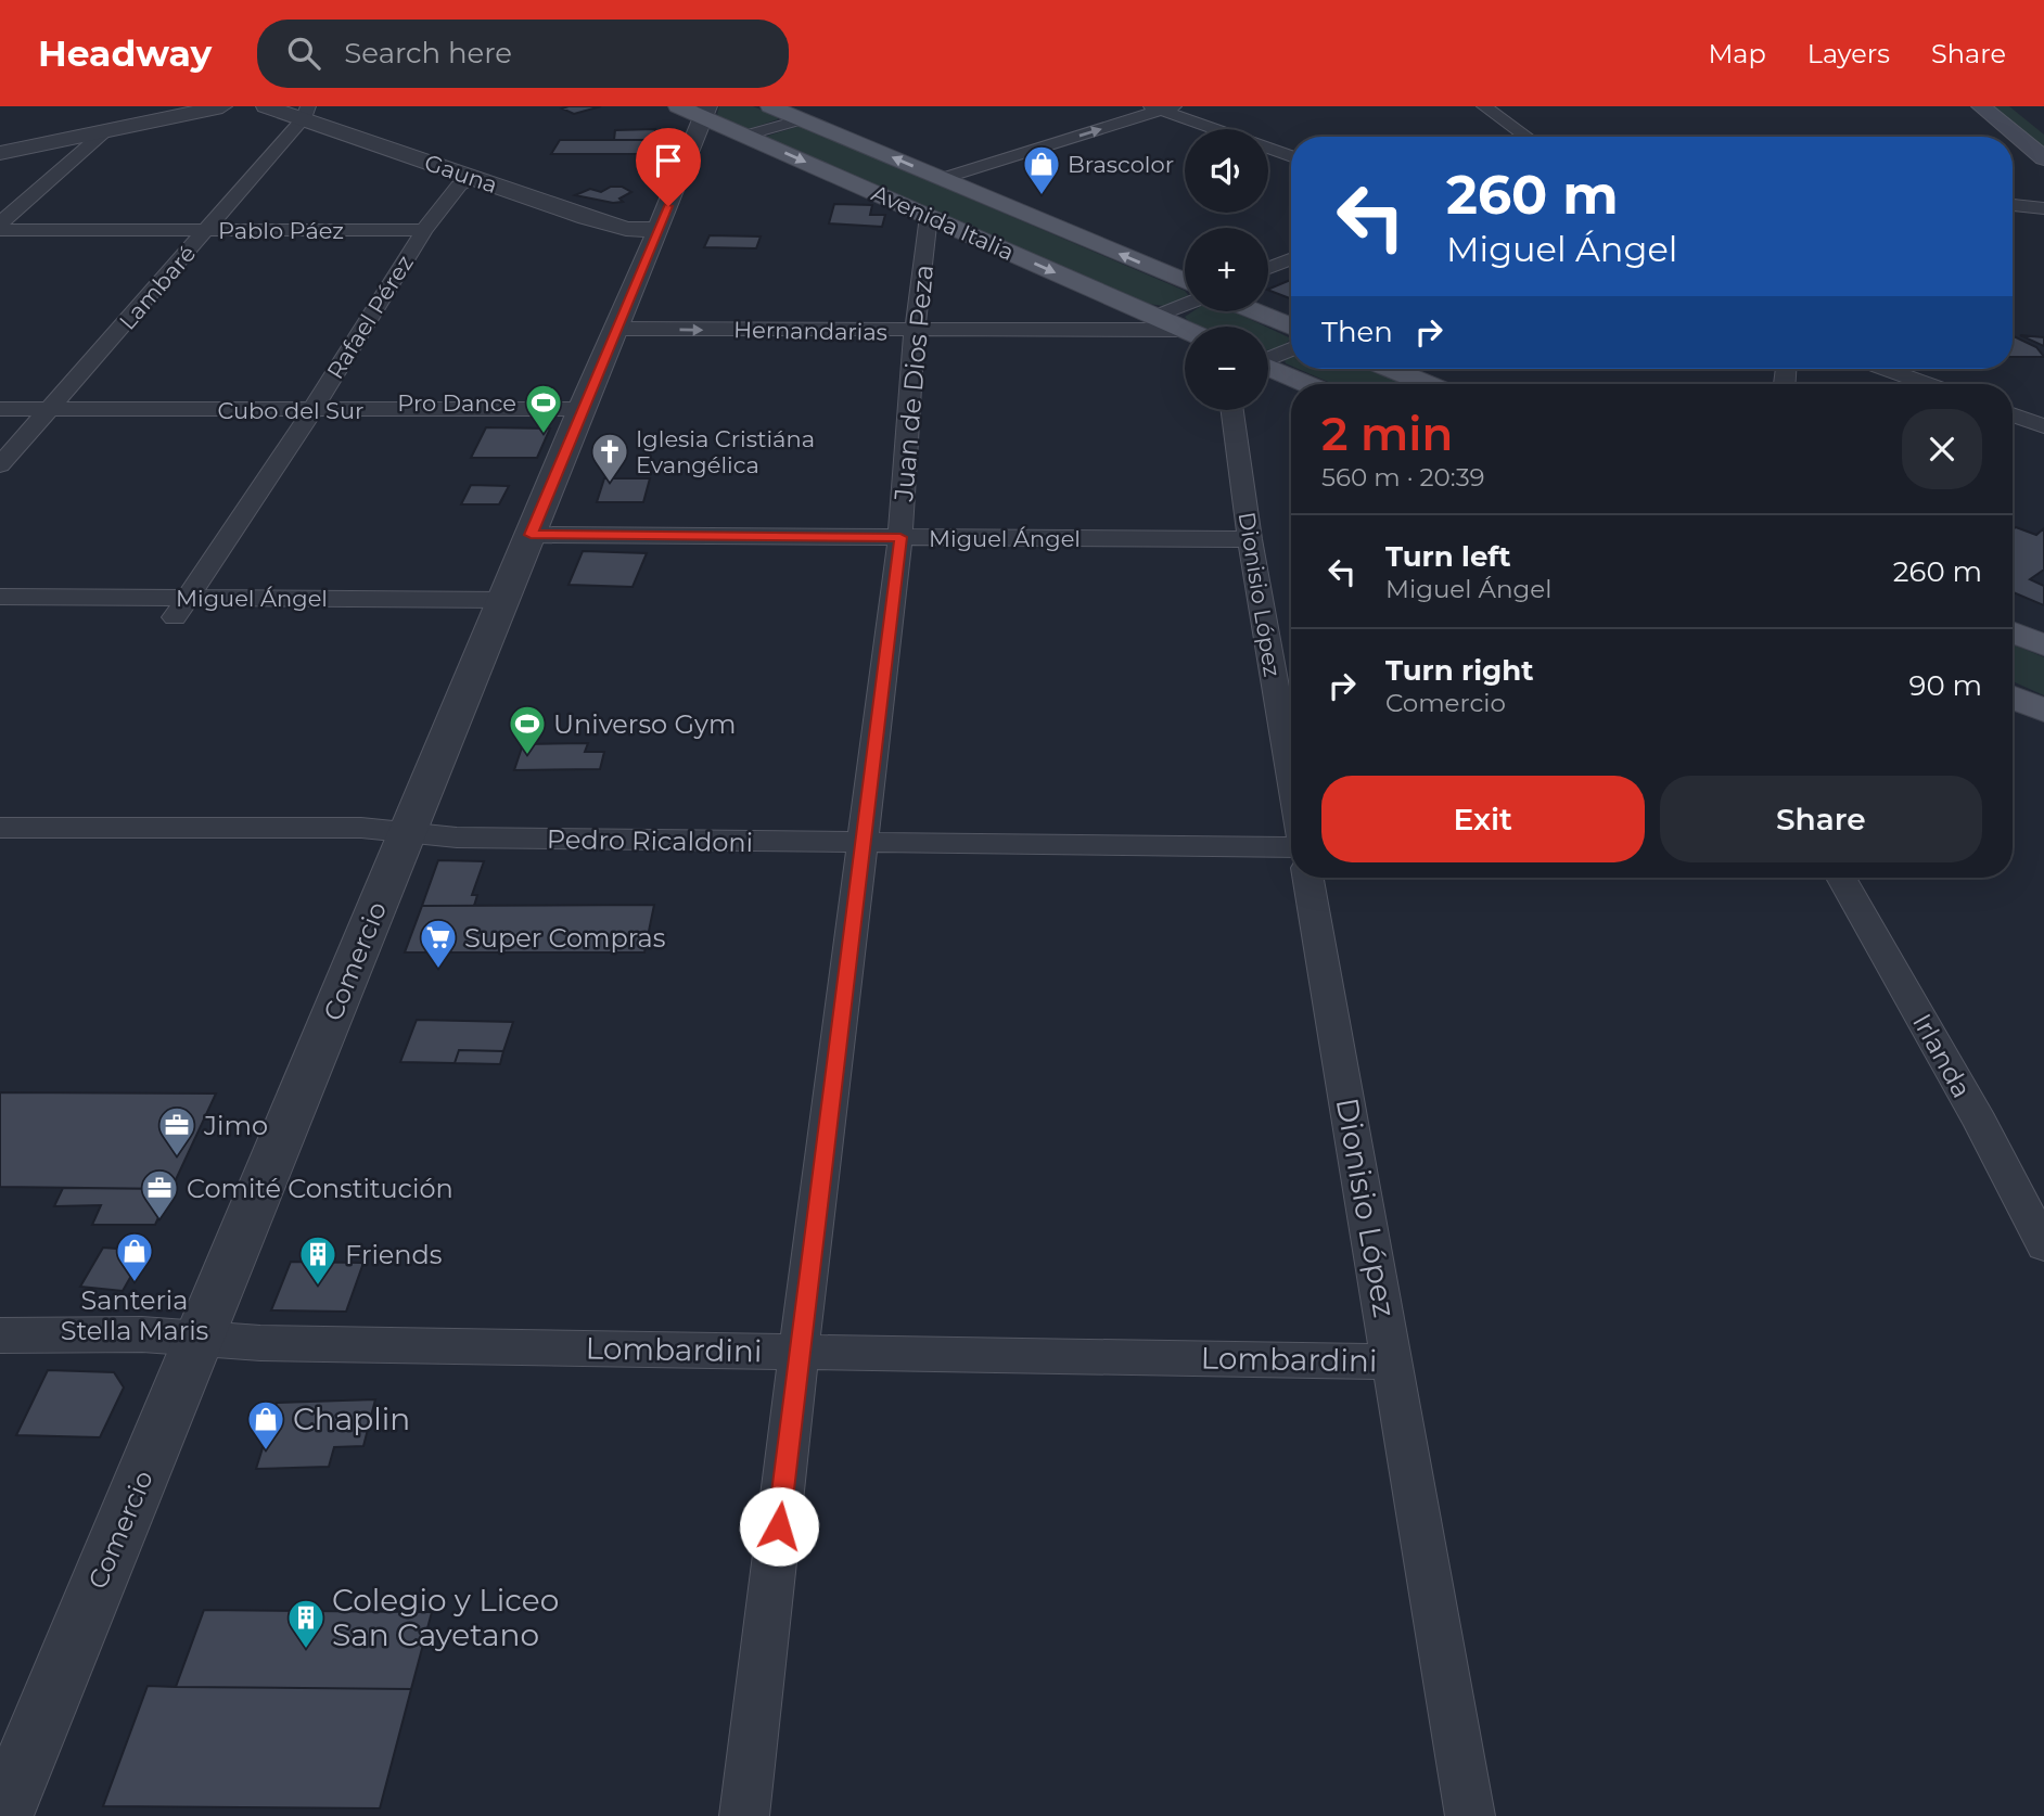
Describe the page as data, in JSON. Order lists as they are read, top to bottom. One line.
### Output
{"streets":{"main road":["Avenida Italia"],"street":["Gauna","Pablo Páez","Lambaré","Rafael Pérez","Hernandarias","Juan de Dios Peza","Cubo del Sur","Miguel Ángel","Dionisio López","Pedro Ricaldoni","Comercio","Irlanda","Lombardini"]},"crossings":[["Gauna","Lambaré"],["Gauna","Rafael Pérez"],["Gauna","Comercio"],["Avenida Italia","Juan de Dios Peza"],["Avenida Italia","Comercio"],["Pablo Páez","Lambaré"],["Pablo Páez","Rafael Pérez"],["Lambaré","Cubo del Sur"],["Rafael Pérez","Cubo del Sur"],["Rafael Pérez","Miguel Ángel"],["Hernandarias","Juan de Dios Peza"],["Hernandarias","Comercio"],["Juan de Dios Peza","Miguel Ángel"],["Juan de Dios Peza","Pedro Ricaldoni"],["Juan de Dios Peza","Lombardini"],["Cubo del Sur","Comercio"],["Miguel Ángel","Dionisio López"],["Miguel Ángel","Comercio"],["Dionisio López","Lombardini"],["Pedro Ricaldoni","Comercio"],["Comercio","Lombardini"]],"one_way":["Hernandarias"],"places":{"shop":["Brascolor","Santeria Stella Maris","Chaplin"],"sports":["Pro Dance","Universo Gym"],"church":["Iglesia Cristiána Evangélica"],"supermarket":["Super Compras"],"office":["Jimo","Comité Constitución"],"building":["Friends","Colegio y Liceo San Cayetano"]},"page":{"header":"Headway","search":"Search here","nav":["Map","Layers","Share"],"map_buttons":["+","−"],"turn":["260 m","Miguel Ángel"],"then":"Then","heading":["2 min","560 m · 20:39"],"list":[{"name":"Turn left","note":"Miguel Ángel","value":"260 m"},{"name":"Turn right","note":"Comercio","value":"90 m"}],"buttons":["Exit","Share"]}}
